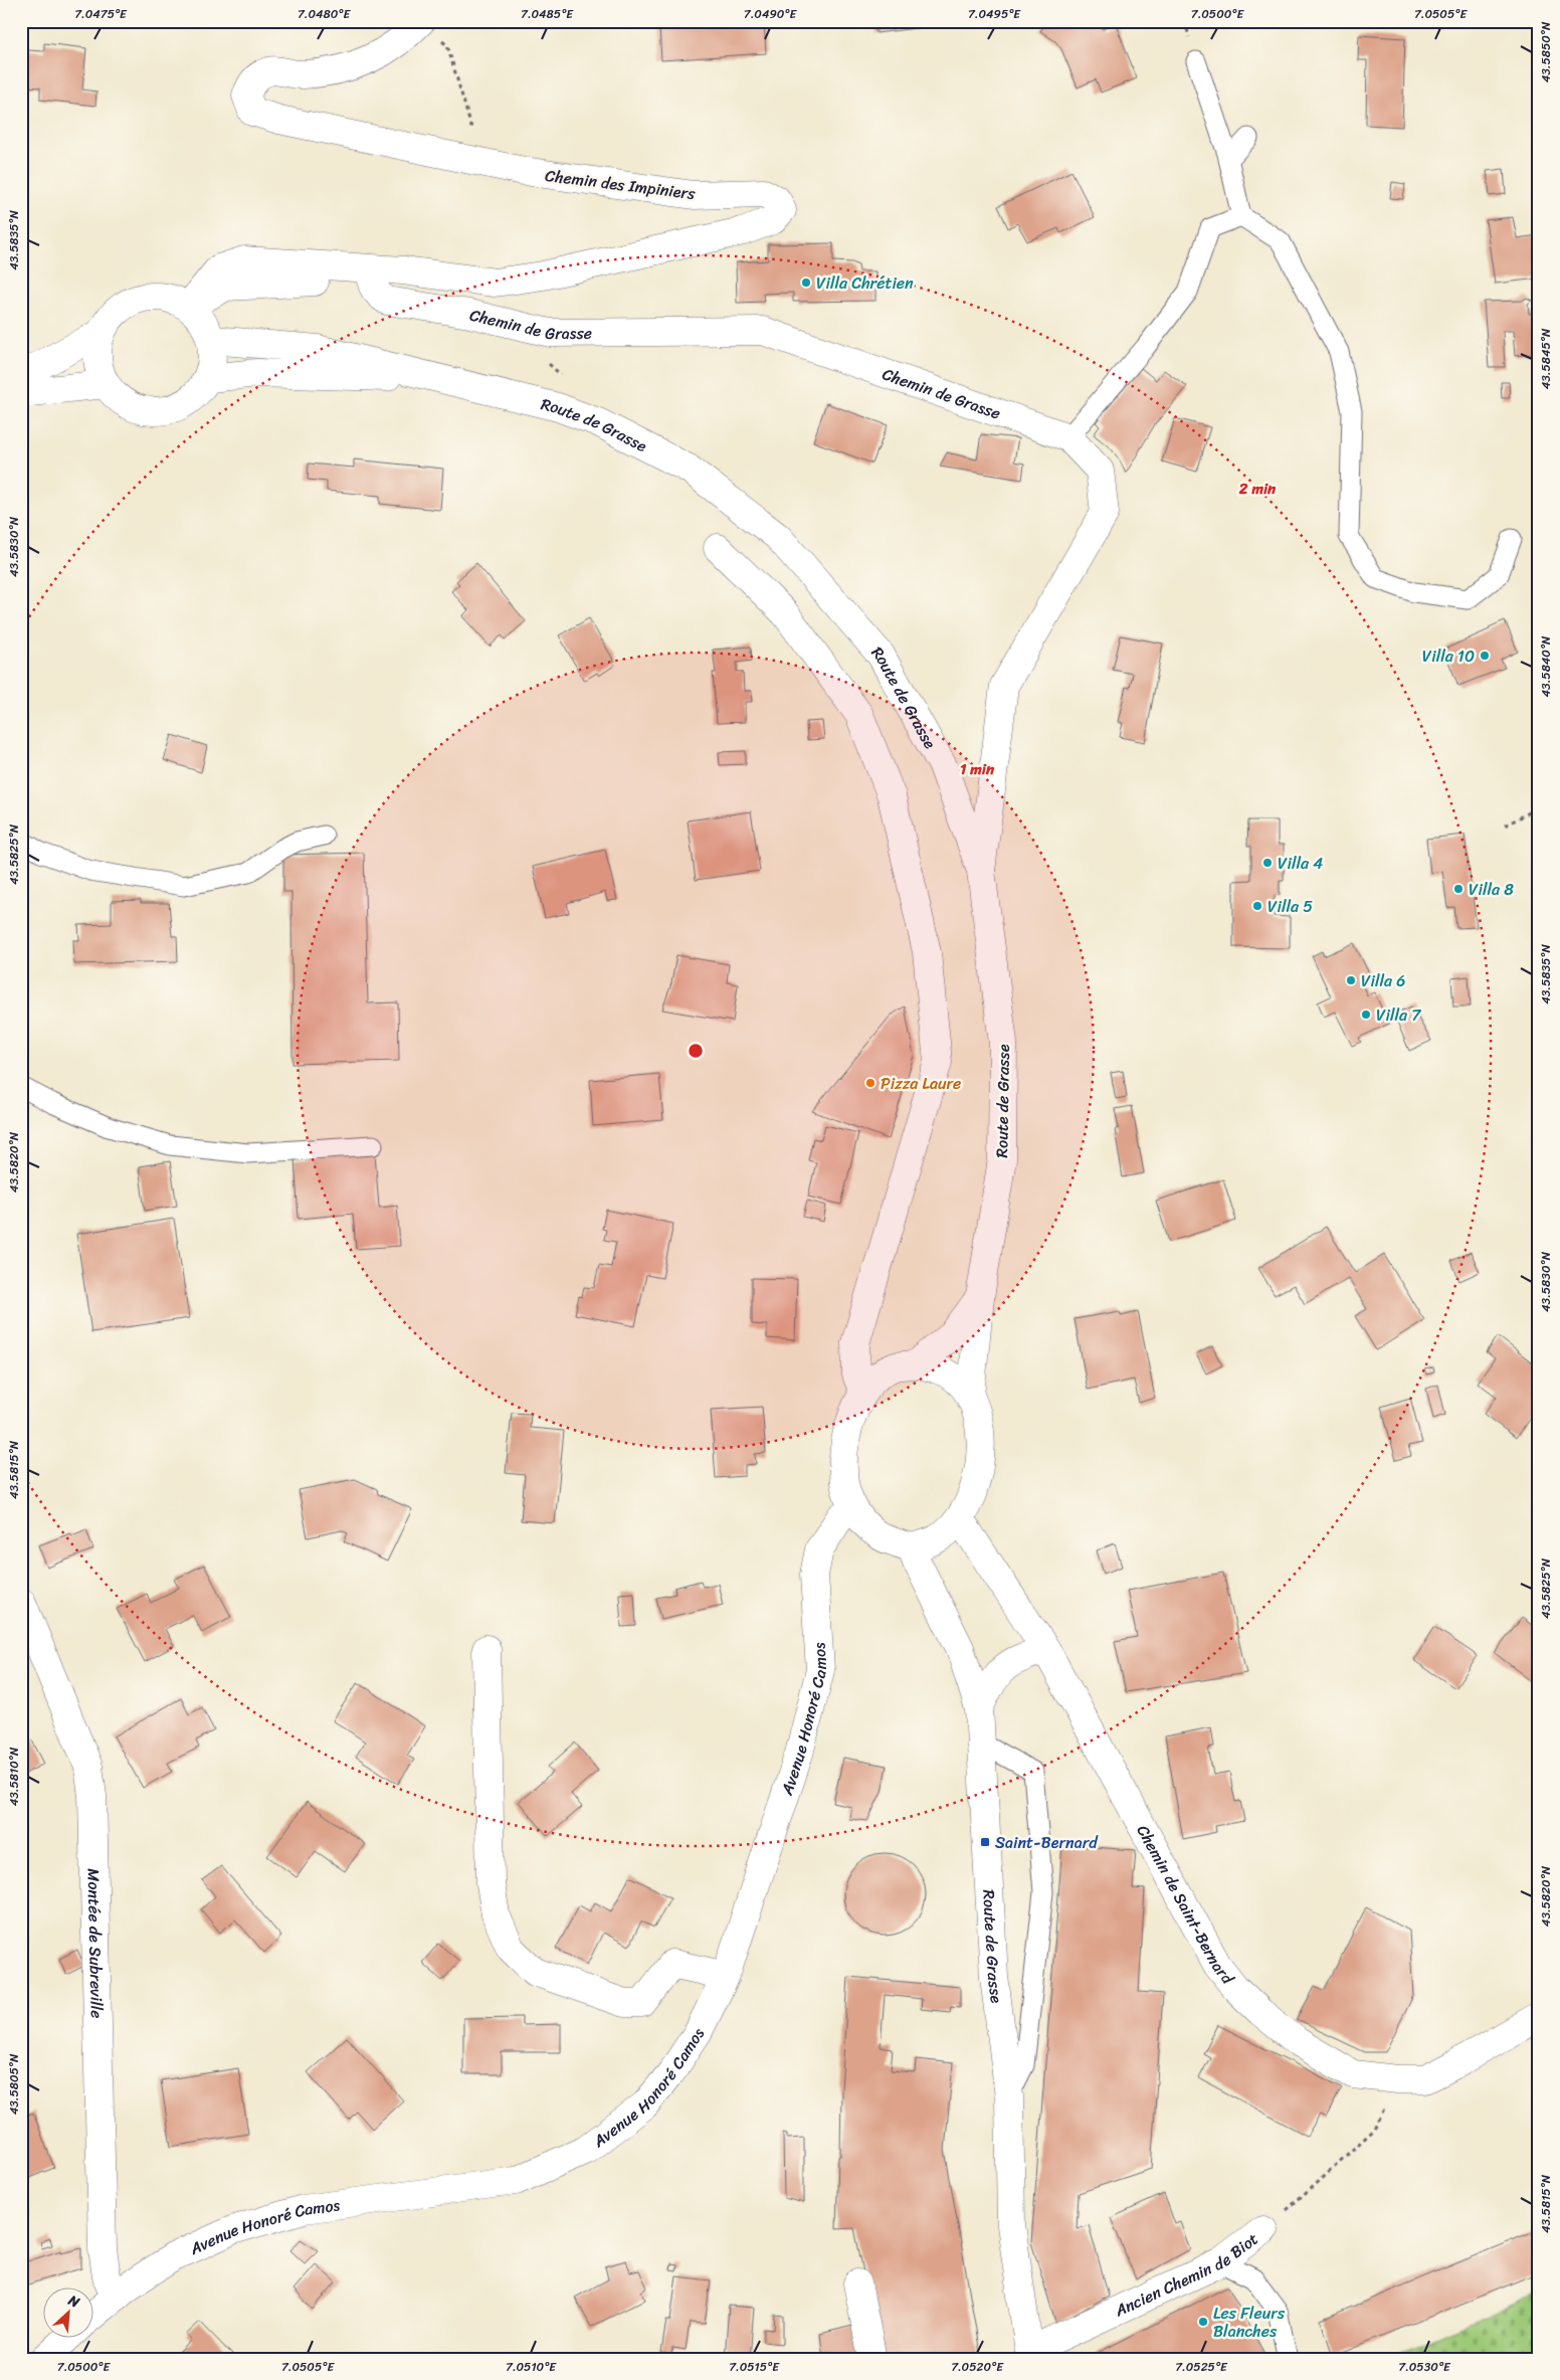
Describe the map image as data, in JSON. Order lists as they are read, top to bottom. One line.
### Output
{"streets":{"street":["Chemin des Impiniers","Chemin de Grasse","Route de Grasse","Avenue Honoré Camos","Chemin de Saint-Bernard","Montée de Subreville","Ancien Chemin de Biot"]},"crossings":[["Chemin des Impiniers","Chemin de Grasse"],["Chemin des Impiniers","Route de Grasse"],["Chemin de Grasse","Route de Grasse"],["Route de Grasse","Avenue Honoré Camos"],["Route de Grasse","Chemin de Saint-Bernard"],["Route de Grasse","Ancien Chemin de Biot"],["Avenue Honoré Camos","Chemin de Saint-Bernard"],["Avenue Honoré Camos","Montée de Subreville"],["Chemin de Saint-Bernard","Ancien Chemin de Biot"]],"places":{"other":["Villa Chrétien","Villa 10","Villa 4","Villa 8","Villa 5","Villa 6","Villa 7","Pizza Laure","Les Fleurs Blanches"],"transit":["Saint-Bernard"]},"north":"top right","coordinates":["7.0475°E","7.0480°E","7.0485°E","7.0490°E","7.0495°E","7.0500°E","7.0505°E","43.5850°N","43.5835°N","43.5845°N","43.5830°N","43.5840°N","43.5825°N","43.5820°N","43.5815°N","43.5810°N","43.5805°N","7.0510°E","7.0515°E","7.0520°E","7.0525°E","7.0530°E"],"rings":["2 min","1 min"]}
